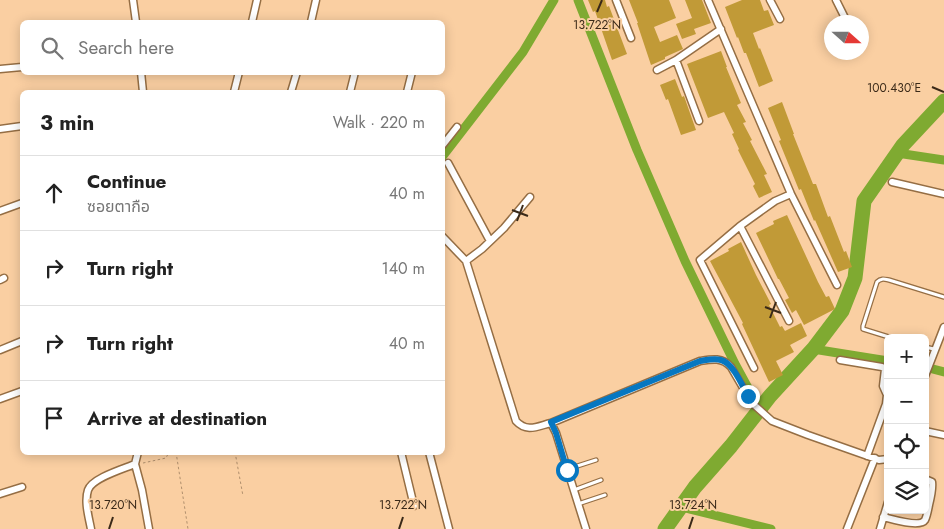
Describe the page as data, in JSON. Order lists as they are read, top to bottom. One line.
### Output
{"north":"right","page":{"search":"Search here","heading":["3 min","Walk · 220 m"],"list":[["Continue","ซอยตากือ","40 m"],["Turn right","140 m"],["Turn right","40 m"],"Arrive at destination"],"map_buttons":["+","−"]},"coordinates":["13.722°N","100.430°E","13.720°N","13.724°N"]}
